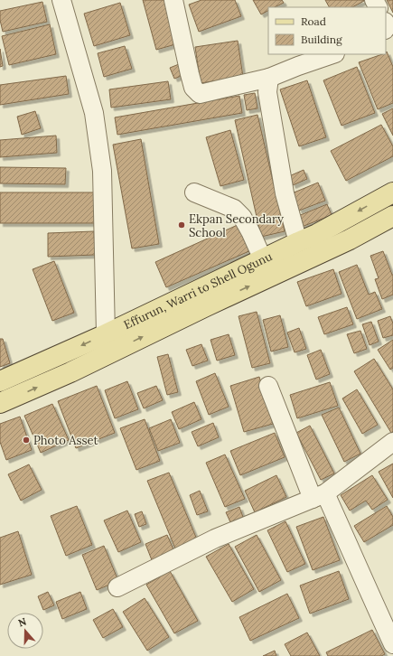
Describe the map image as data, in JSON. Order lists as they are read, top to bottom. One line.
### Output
{"streets":{"main road":["Effurun, Warri to Shell Ogunu"]},"places":["Ekpan Secondary School","Photo Asset"],"legend":["Road","Building"],"north":"top"}
